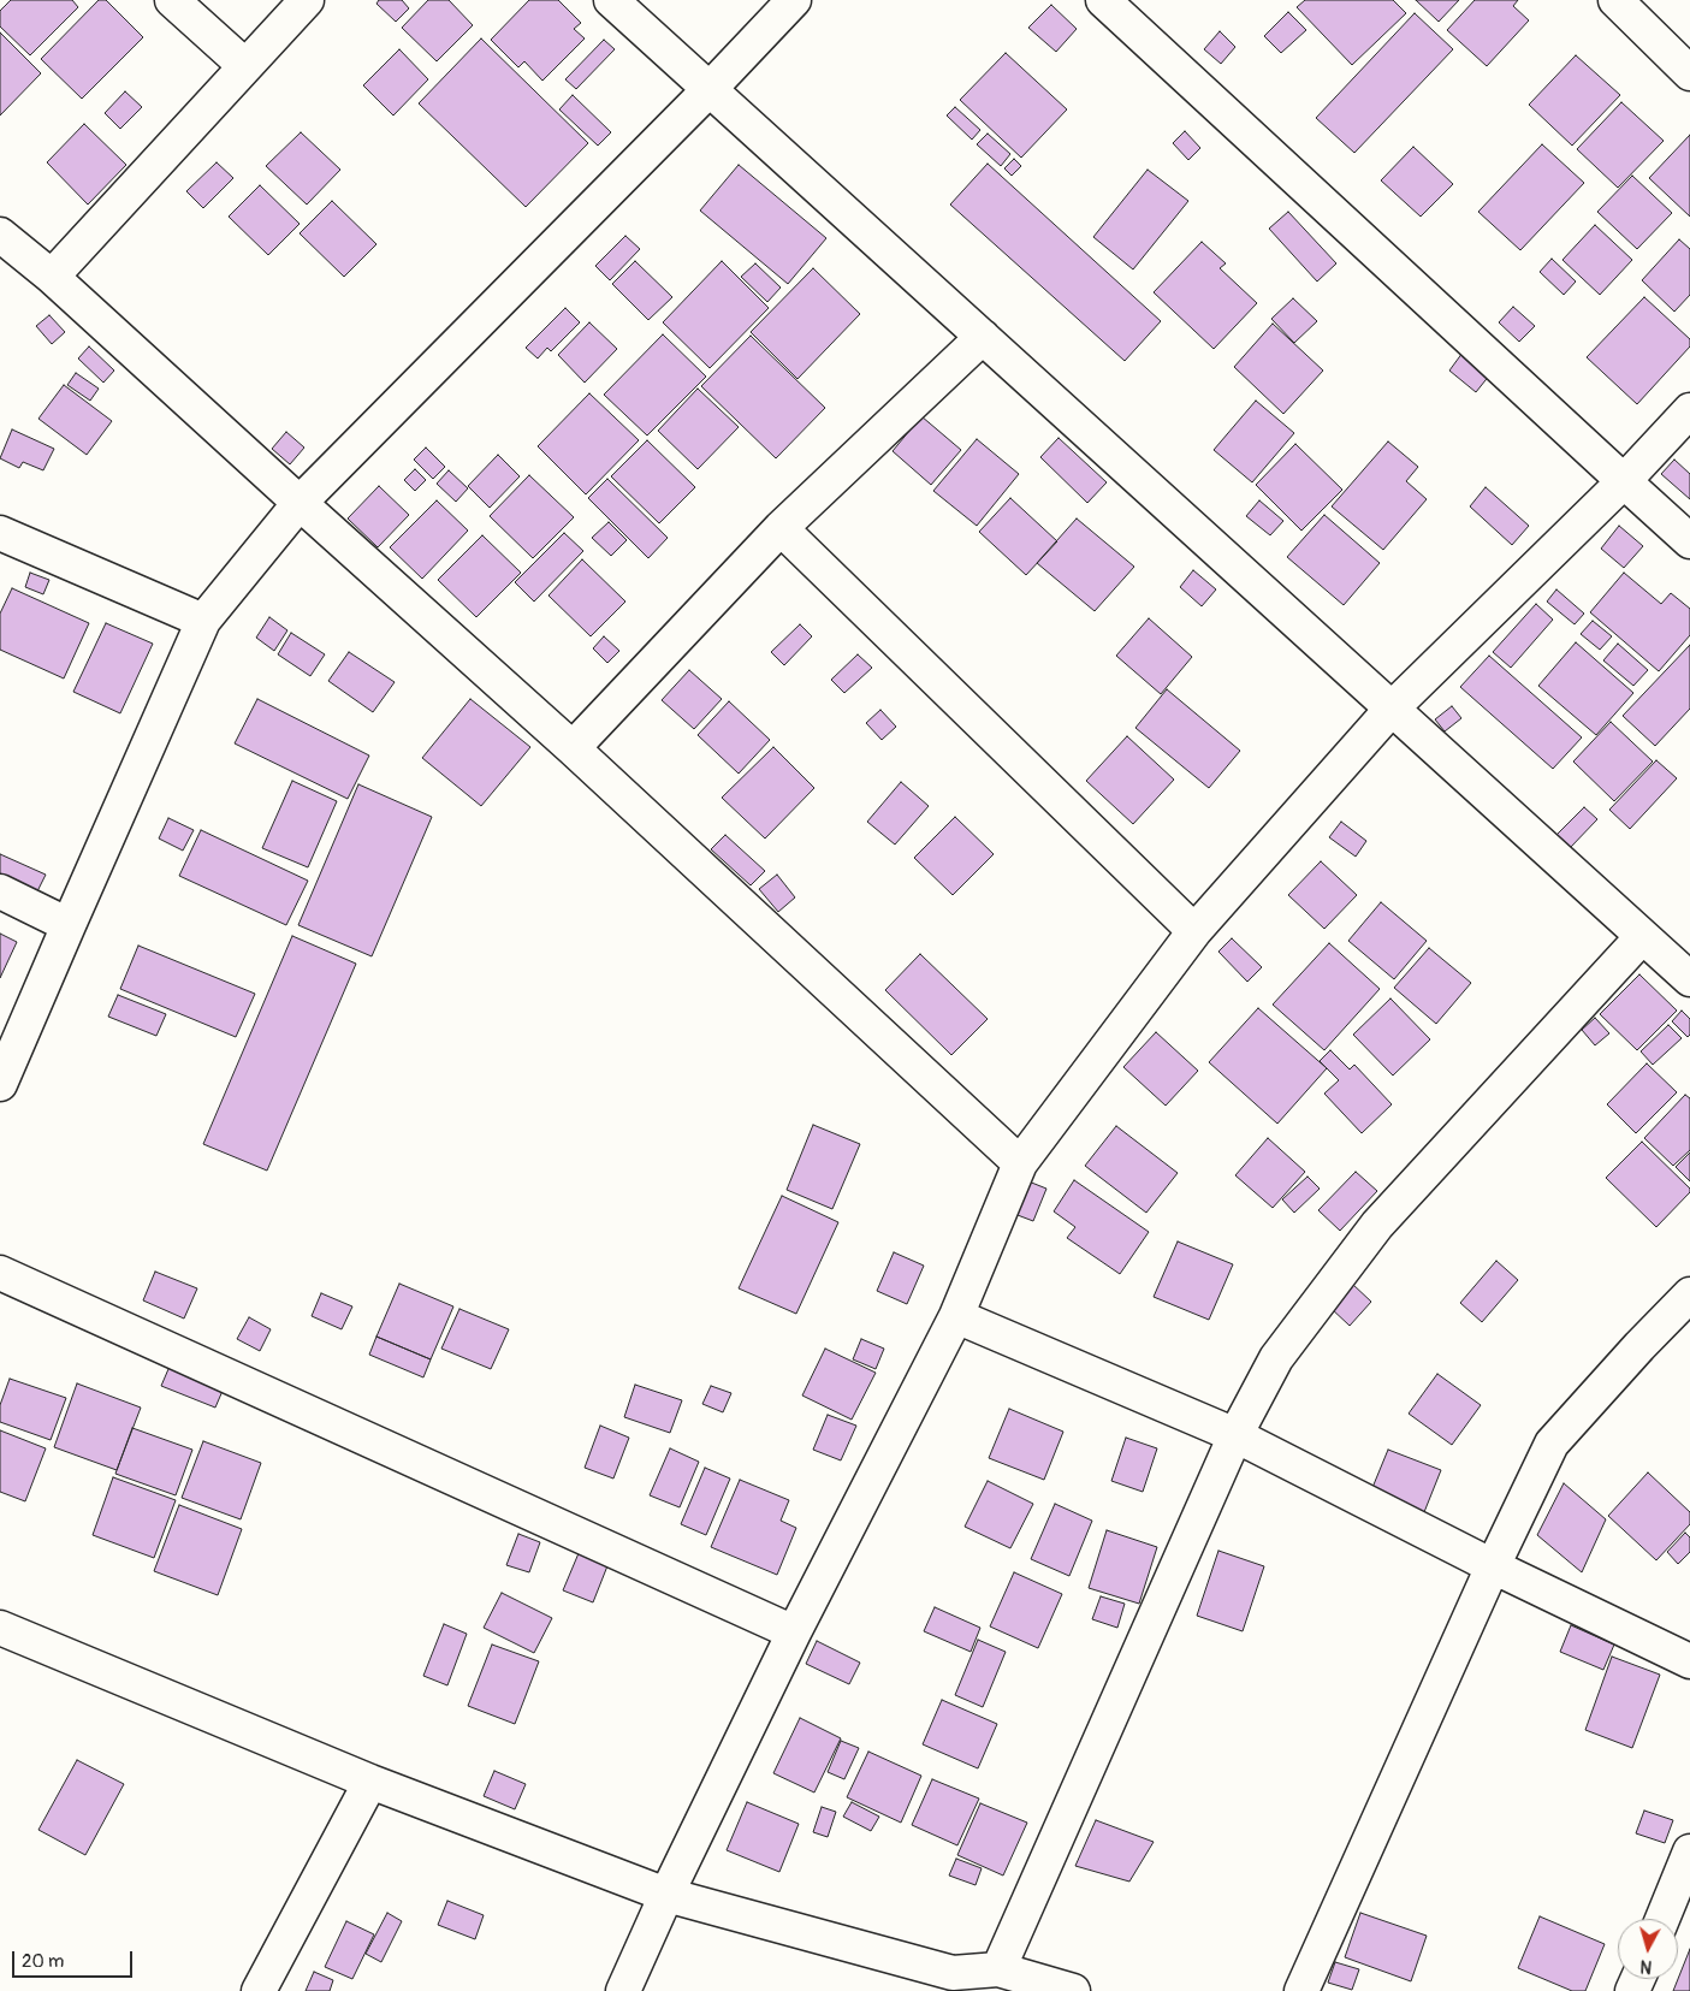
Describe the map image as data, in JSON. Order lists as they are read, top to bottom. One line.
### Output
{"scale_bar":"20 m","north":"bottom"}
